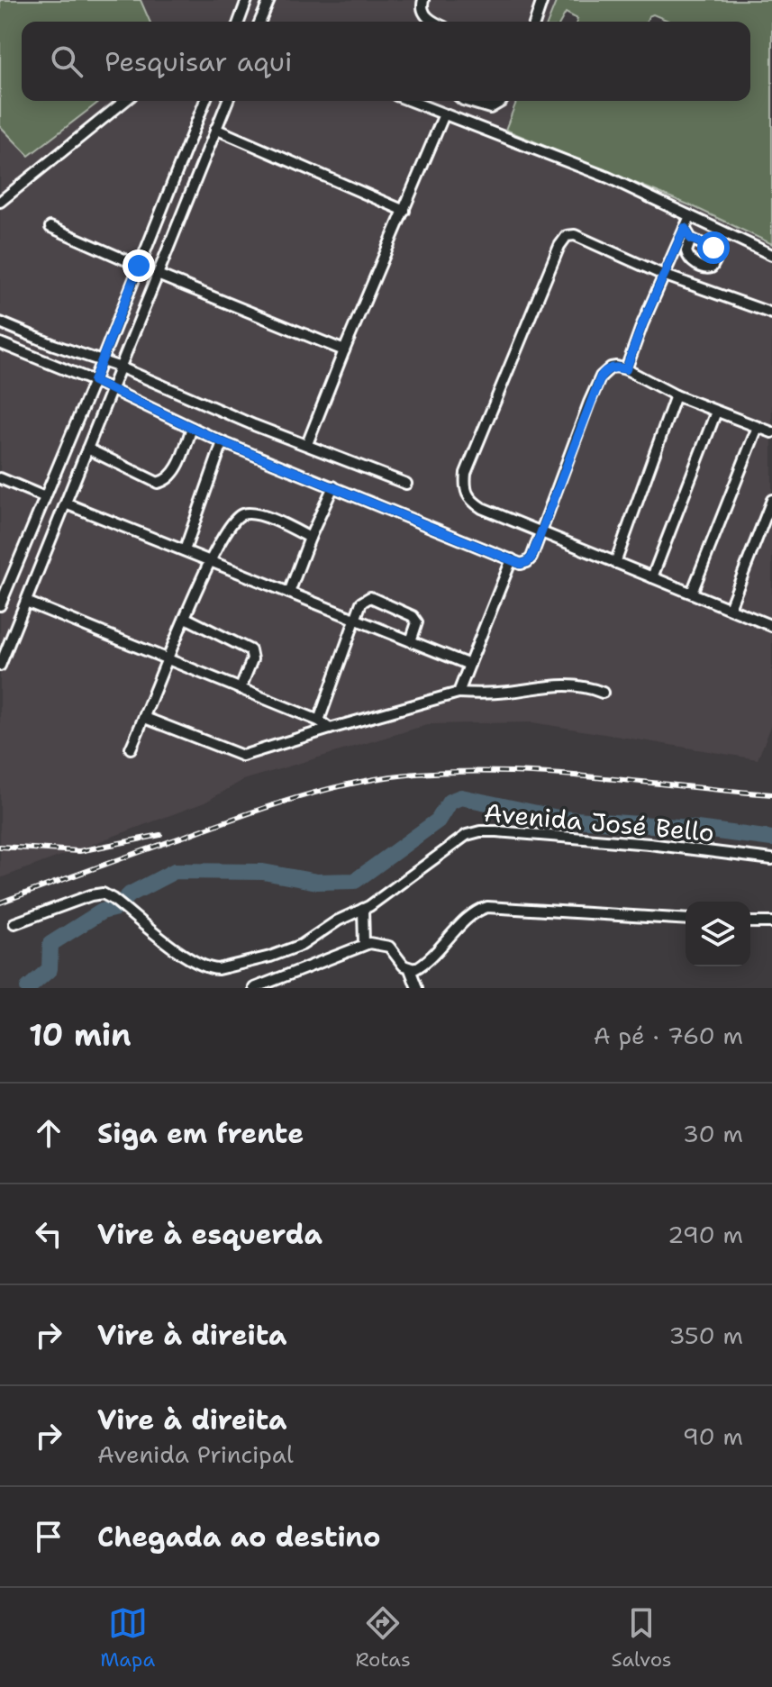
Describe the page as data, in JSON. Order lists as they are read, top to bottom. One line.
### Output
{"streets":{"street":["Avenida José Bello"]},"page":{"search":"Pesquisar aqui","heading":["10 min","A pé · 760 m"],"list":[["Siga em frente","30 m"],["Vire à esquerda","290 m"],["Vire à direita","350 m"],["Vire à direita","Avenida Principal","90 m"],"Chegada ao destino"],"nav":["Mapa","Rotas","Salvos"]}}
